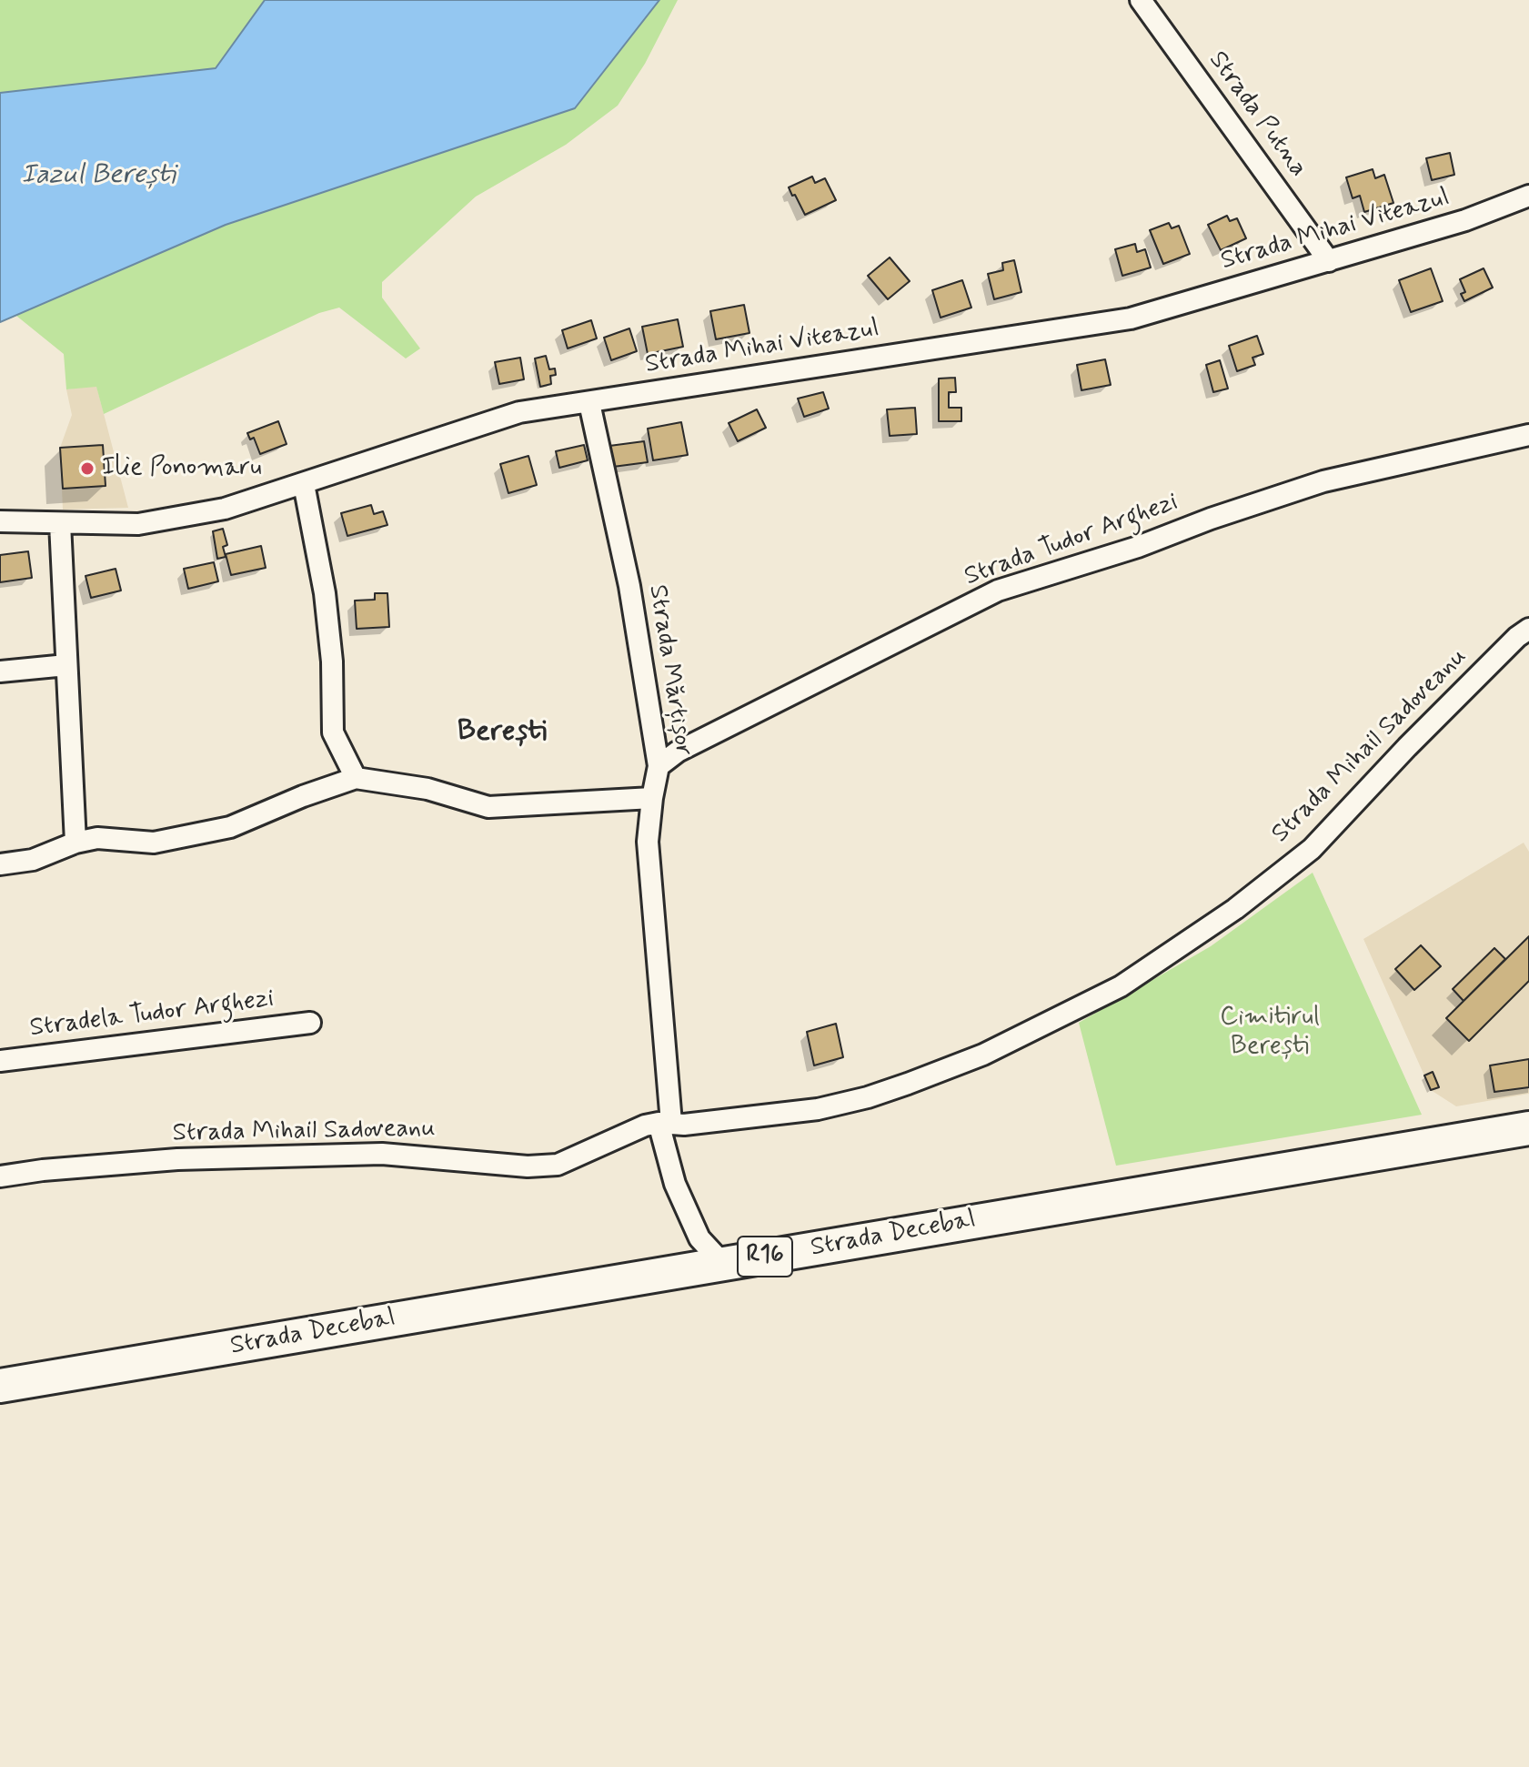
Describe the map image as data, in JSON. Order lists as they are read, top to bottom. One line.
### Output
{"streets":{"main road":["Strada Decebal","R16"],"street":["Strada Putna","Strada Mihai Viteazul","Strada Tudor Arghezi","Strada Mărțișor","Strada Mihail Sadoveanu","Stradela Tudor Arghezi"]},"crossings":[["Strada Putna","Strada Mihai Viteazul"],["Strada Mihai Viteazul","Strada Mărțișor"],["Strada Tudor Arghezi","Strada Mărțișor"],["Strada Mărțișor","Strada Mihail Sadoveanu"],["Strada Mărțișor","Strada Decebal"]],"districts":["Berești"],"water":["Iazul Berești"],"parks":["Cimitirul Berești"],"places":["Ilie Ponomaru"]}
